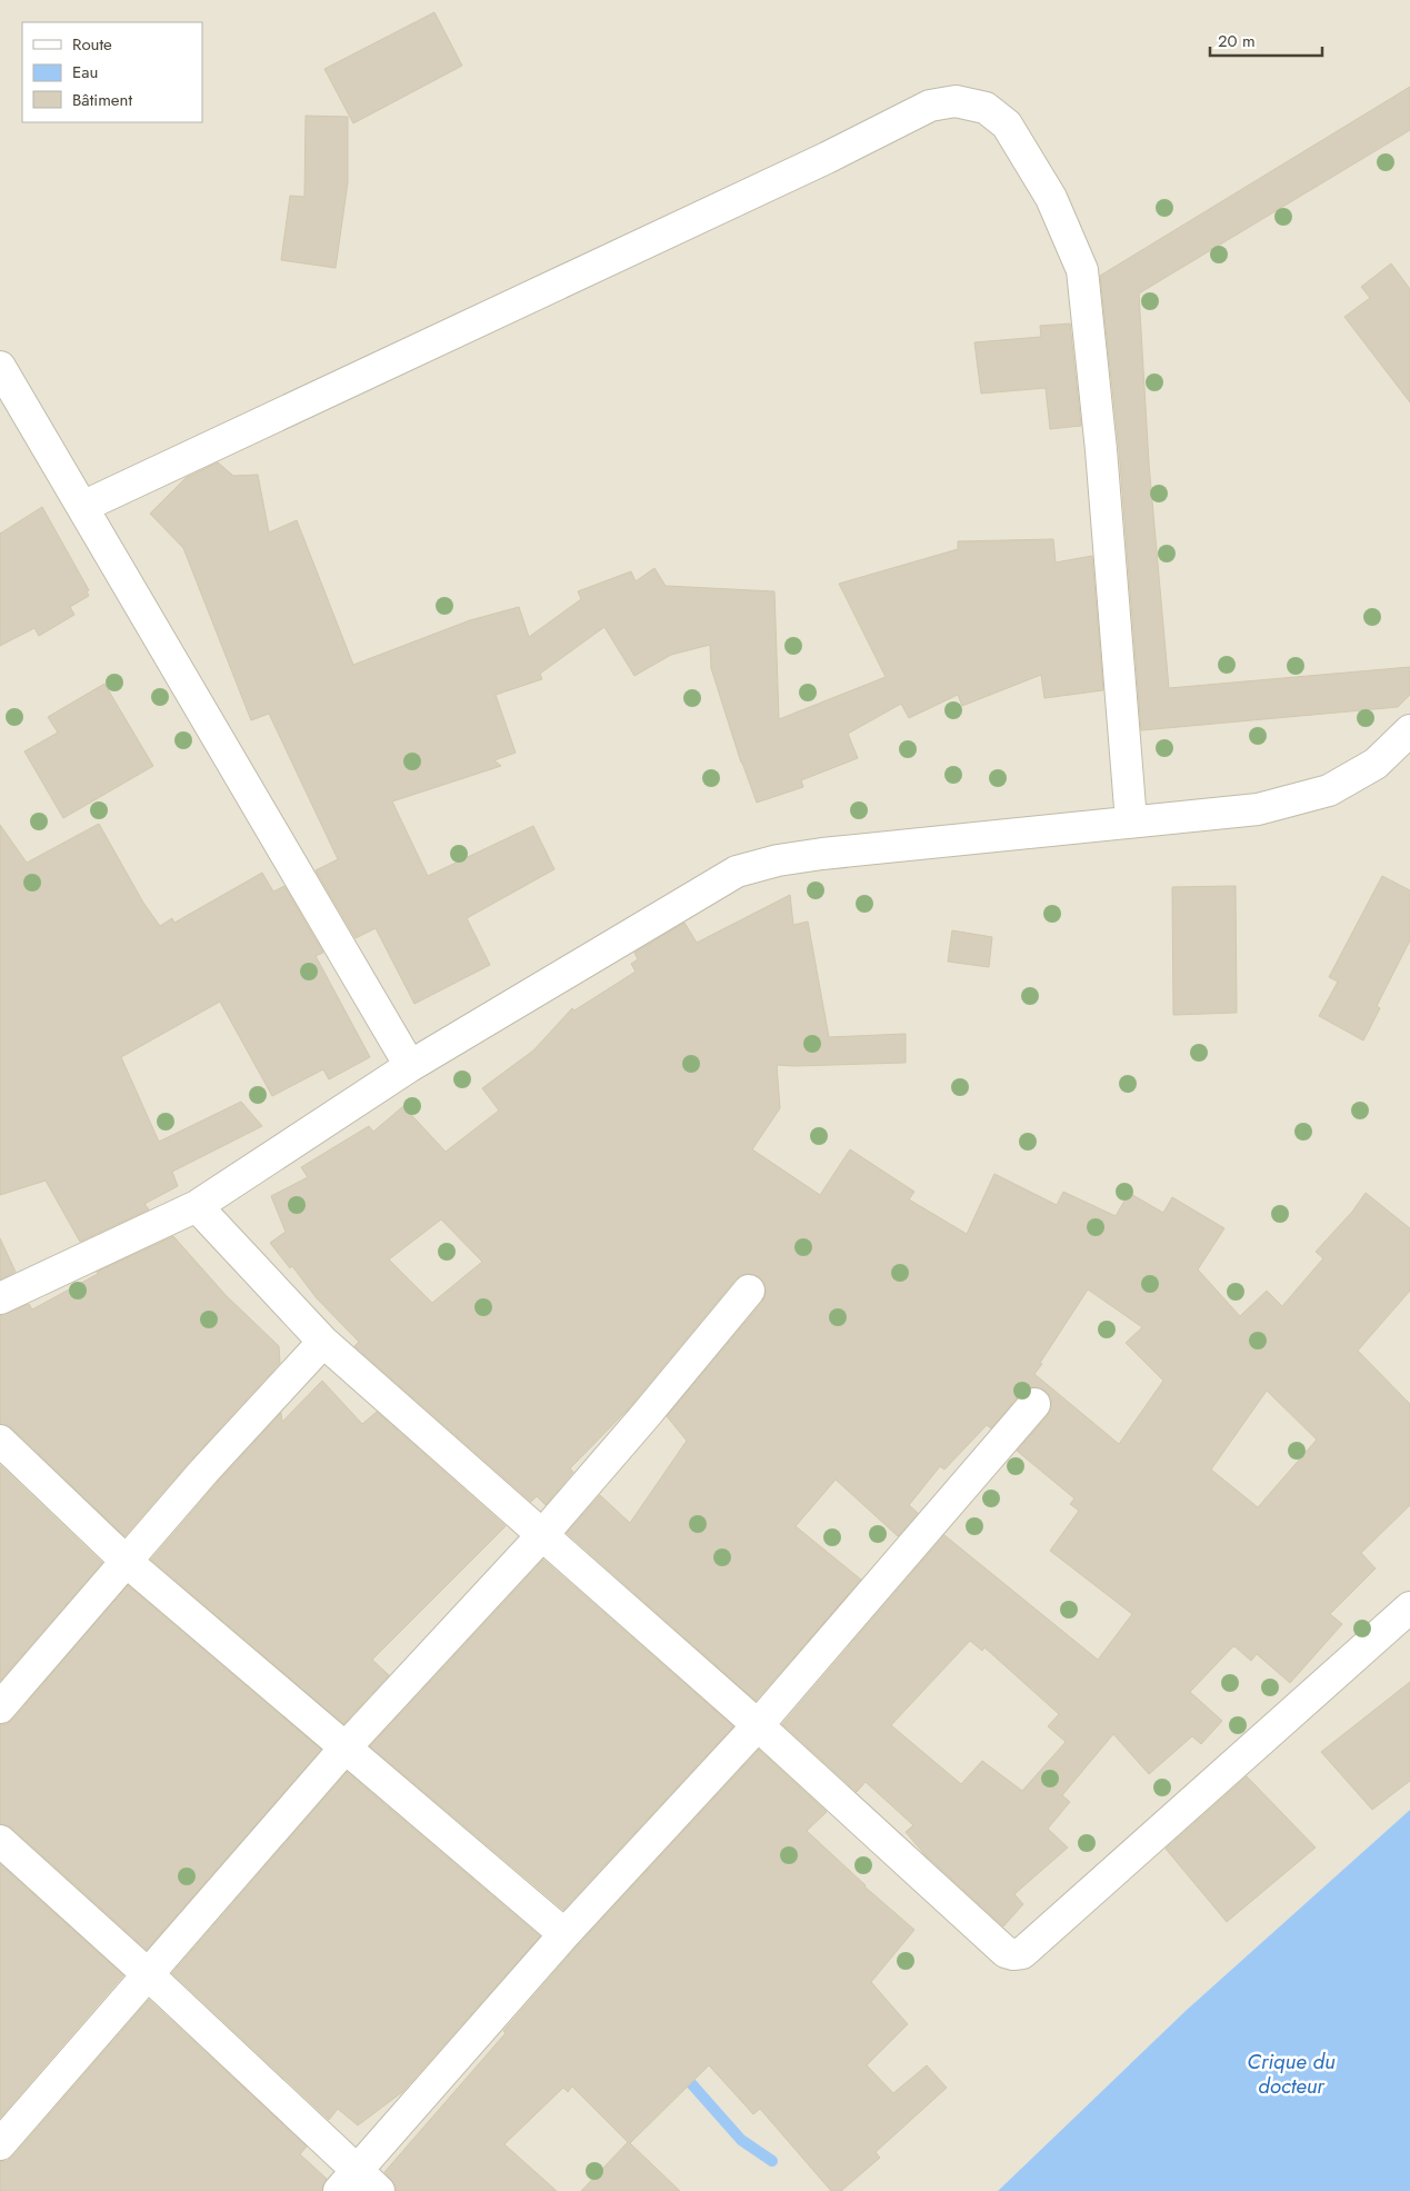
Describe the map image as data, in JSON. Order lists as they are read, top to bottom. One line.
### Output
{"water":["Crique du docteur"],"legend":["Route","Eau","Bâtiment"],"scale_bar":"20 m"}
